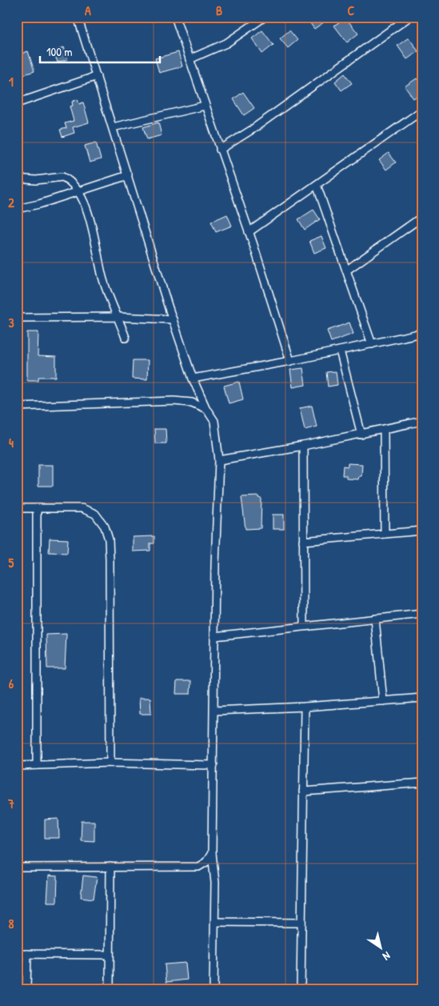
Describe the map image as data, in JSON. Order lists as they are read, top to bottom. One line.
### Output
{"scale_bar":"100 m","north":"bottom right","grid":{"columns":["A","B","C"],"rows":["1","2","3","4","5","6","7","8"]}}
